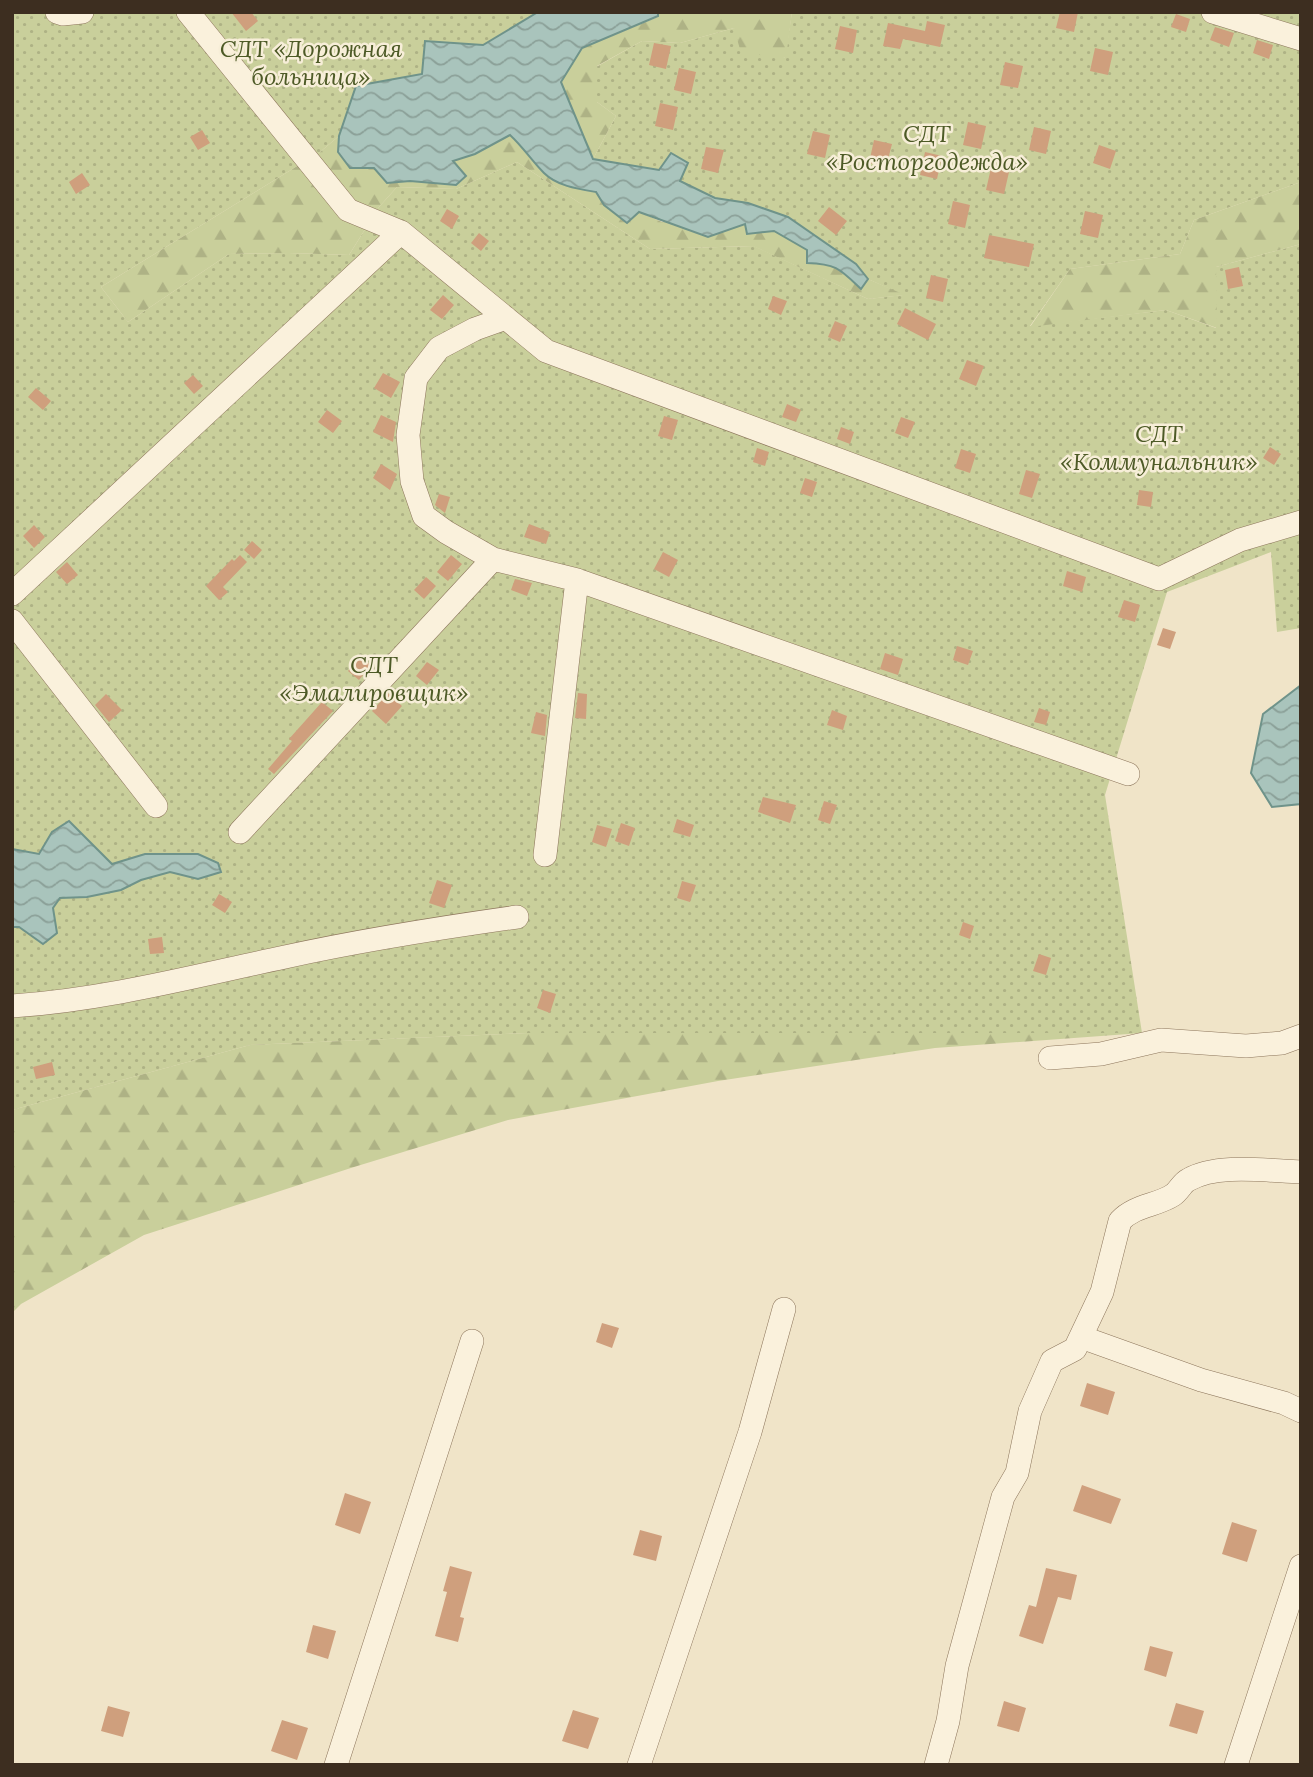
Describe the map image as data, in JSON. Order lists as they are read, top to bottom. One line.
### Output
{"parks":["СДТ «Дорожная больница»","СДТ «Росторгодежда»","СДТ «Коммунальник»","СДТ «Эмалировщик»"]}
